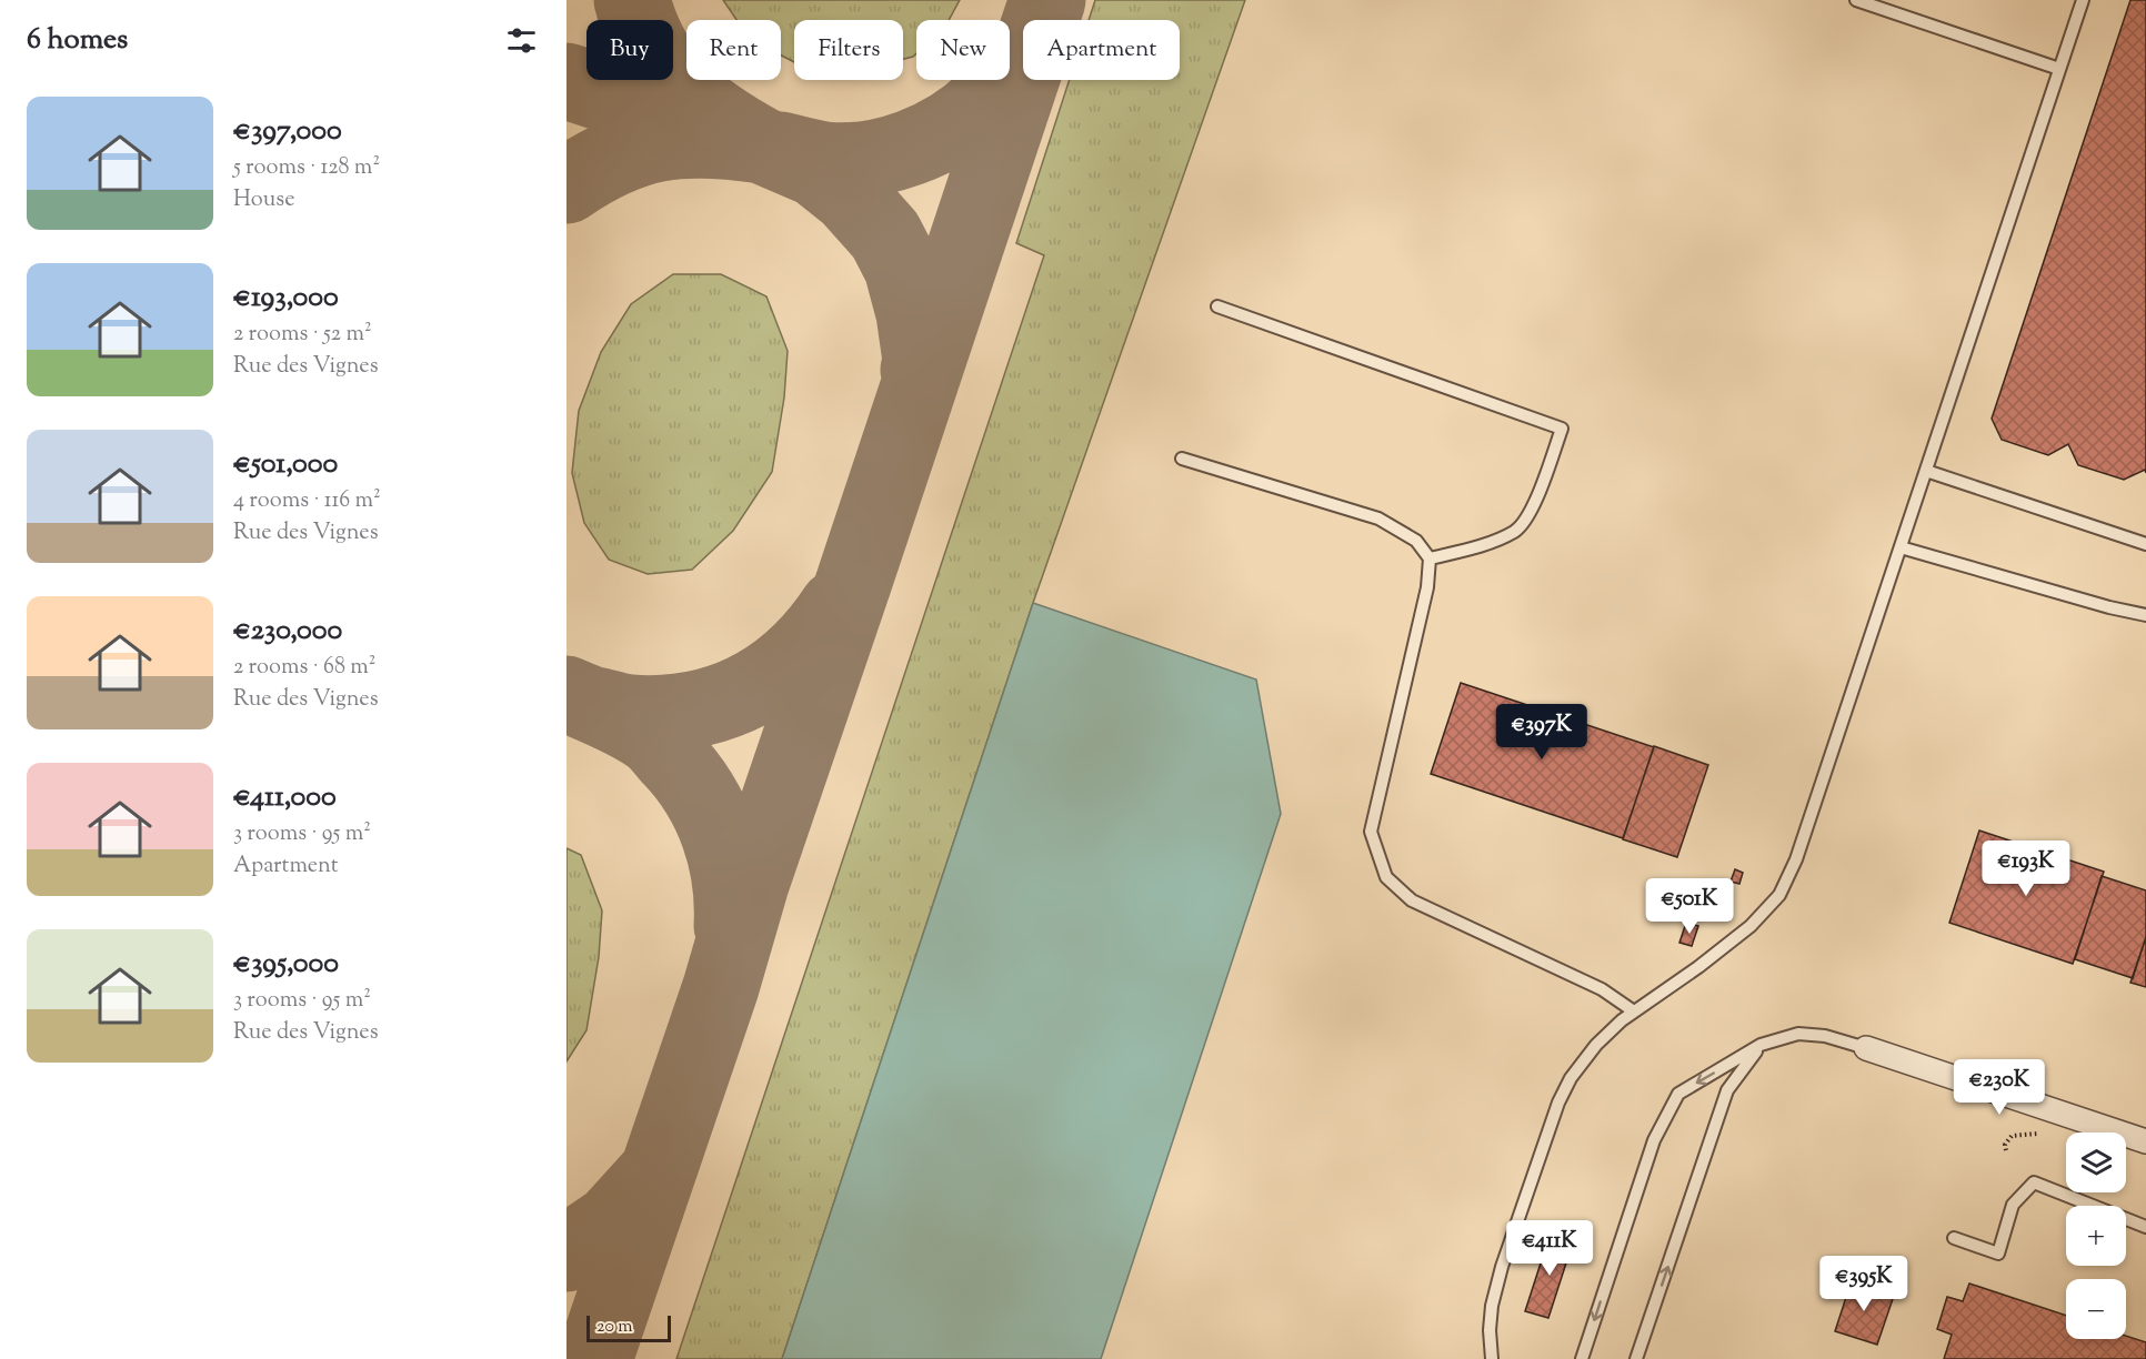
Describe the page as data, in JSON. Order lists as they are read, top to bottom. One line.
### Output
{"scale_bar":"20 m","page":{"heading":"6 homes","chip":["Buy","Rent","Filters","New","Apartment"],"list":[{"name":"€397,000","note":"5 rooms · 128 m² · House"},{"name":"€193,000","note":"2 rooms · 52 m² · Rue des Vignes"},{"name":"€501,000","note":"4 rooms · 116 m² · Rue des Vignes"},{"name":"€230,000","note":"2 rooms · 68 m² · Rue des Vignes"},{"name":"€411,000","note":"3 rooms · 95 m² · Apartment"},{"name":"€395,000","note":"3 rooms · 95 m² · Rue des Vignes"}],"price":["€397K","€193K","€501K","€230K","€411K","€395K"],"map_buttons":["+","−"],"scale":"20 m"}}
